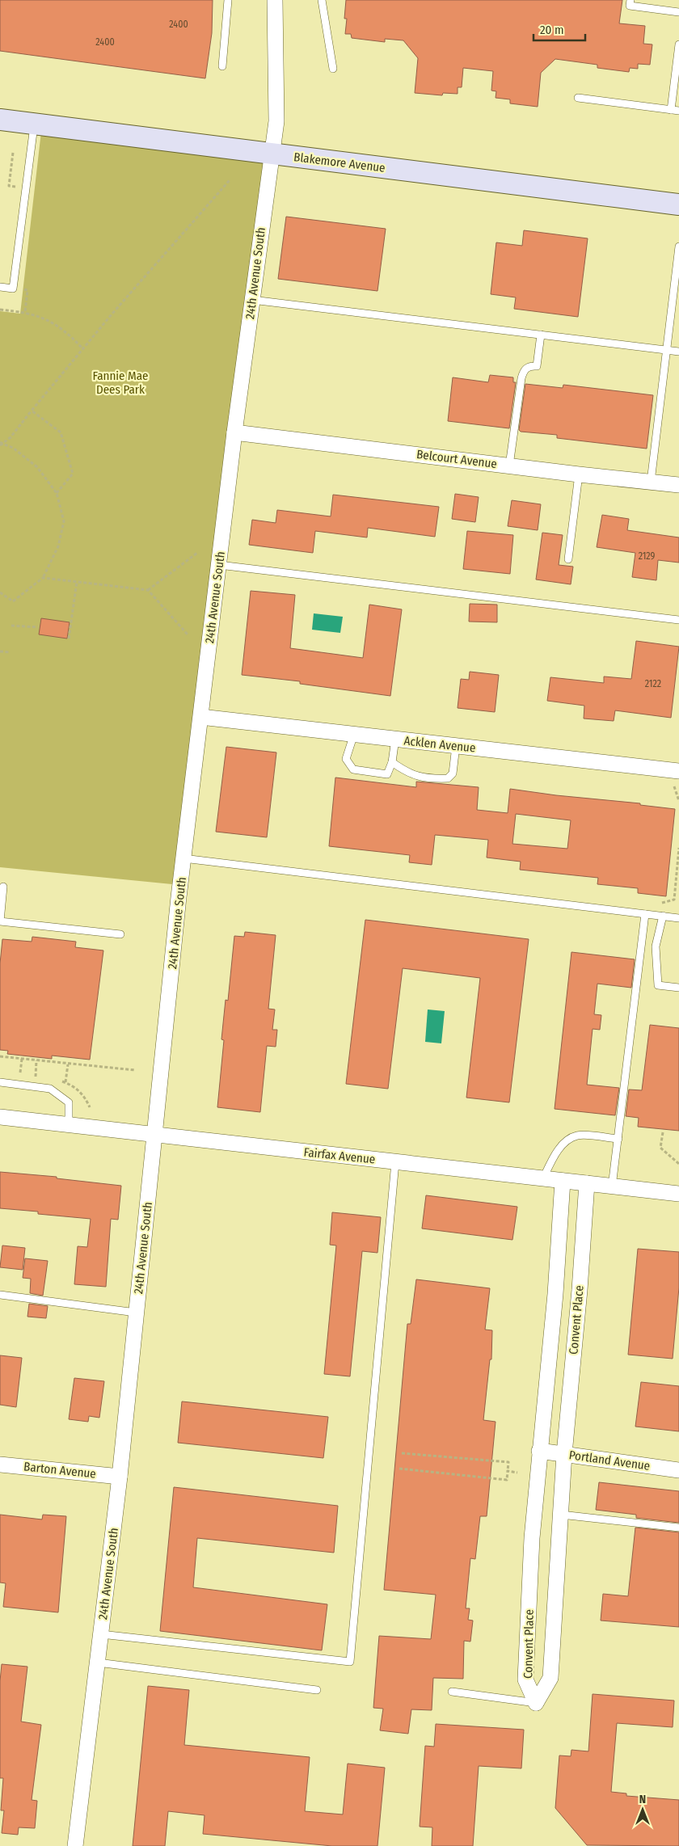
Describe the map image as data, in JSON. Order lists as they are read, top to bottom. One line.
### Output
{"streets":{"main road":["Blakemore Avenue"],"street":["24th Avenue South","Belcourt Avenue","Acklen Avenue","Fairfax Avenue","Convent Place","Portland Avenue","Barton Avenue"]},"crossings":[["Blakemore Avenue","24th Avenue South"],["24th Avenue South","Belcourt Avenue"],["24th Avenue South","Acklen Avenue"],["24th Avenue South","Fairfax Avenue"],["24th Avenue South","Barton Avenue"],["Fairfax Avenue","Convent Place"],["Convent Place","Portland Avenue"]],"parks":["Fannie Mae Dees Park"],"house_numbers":["2400","2400","2129","2122"],"scale_bar":"20 m","north":"top"}
